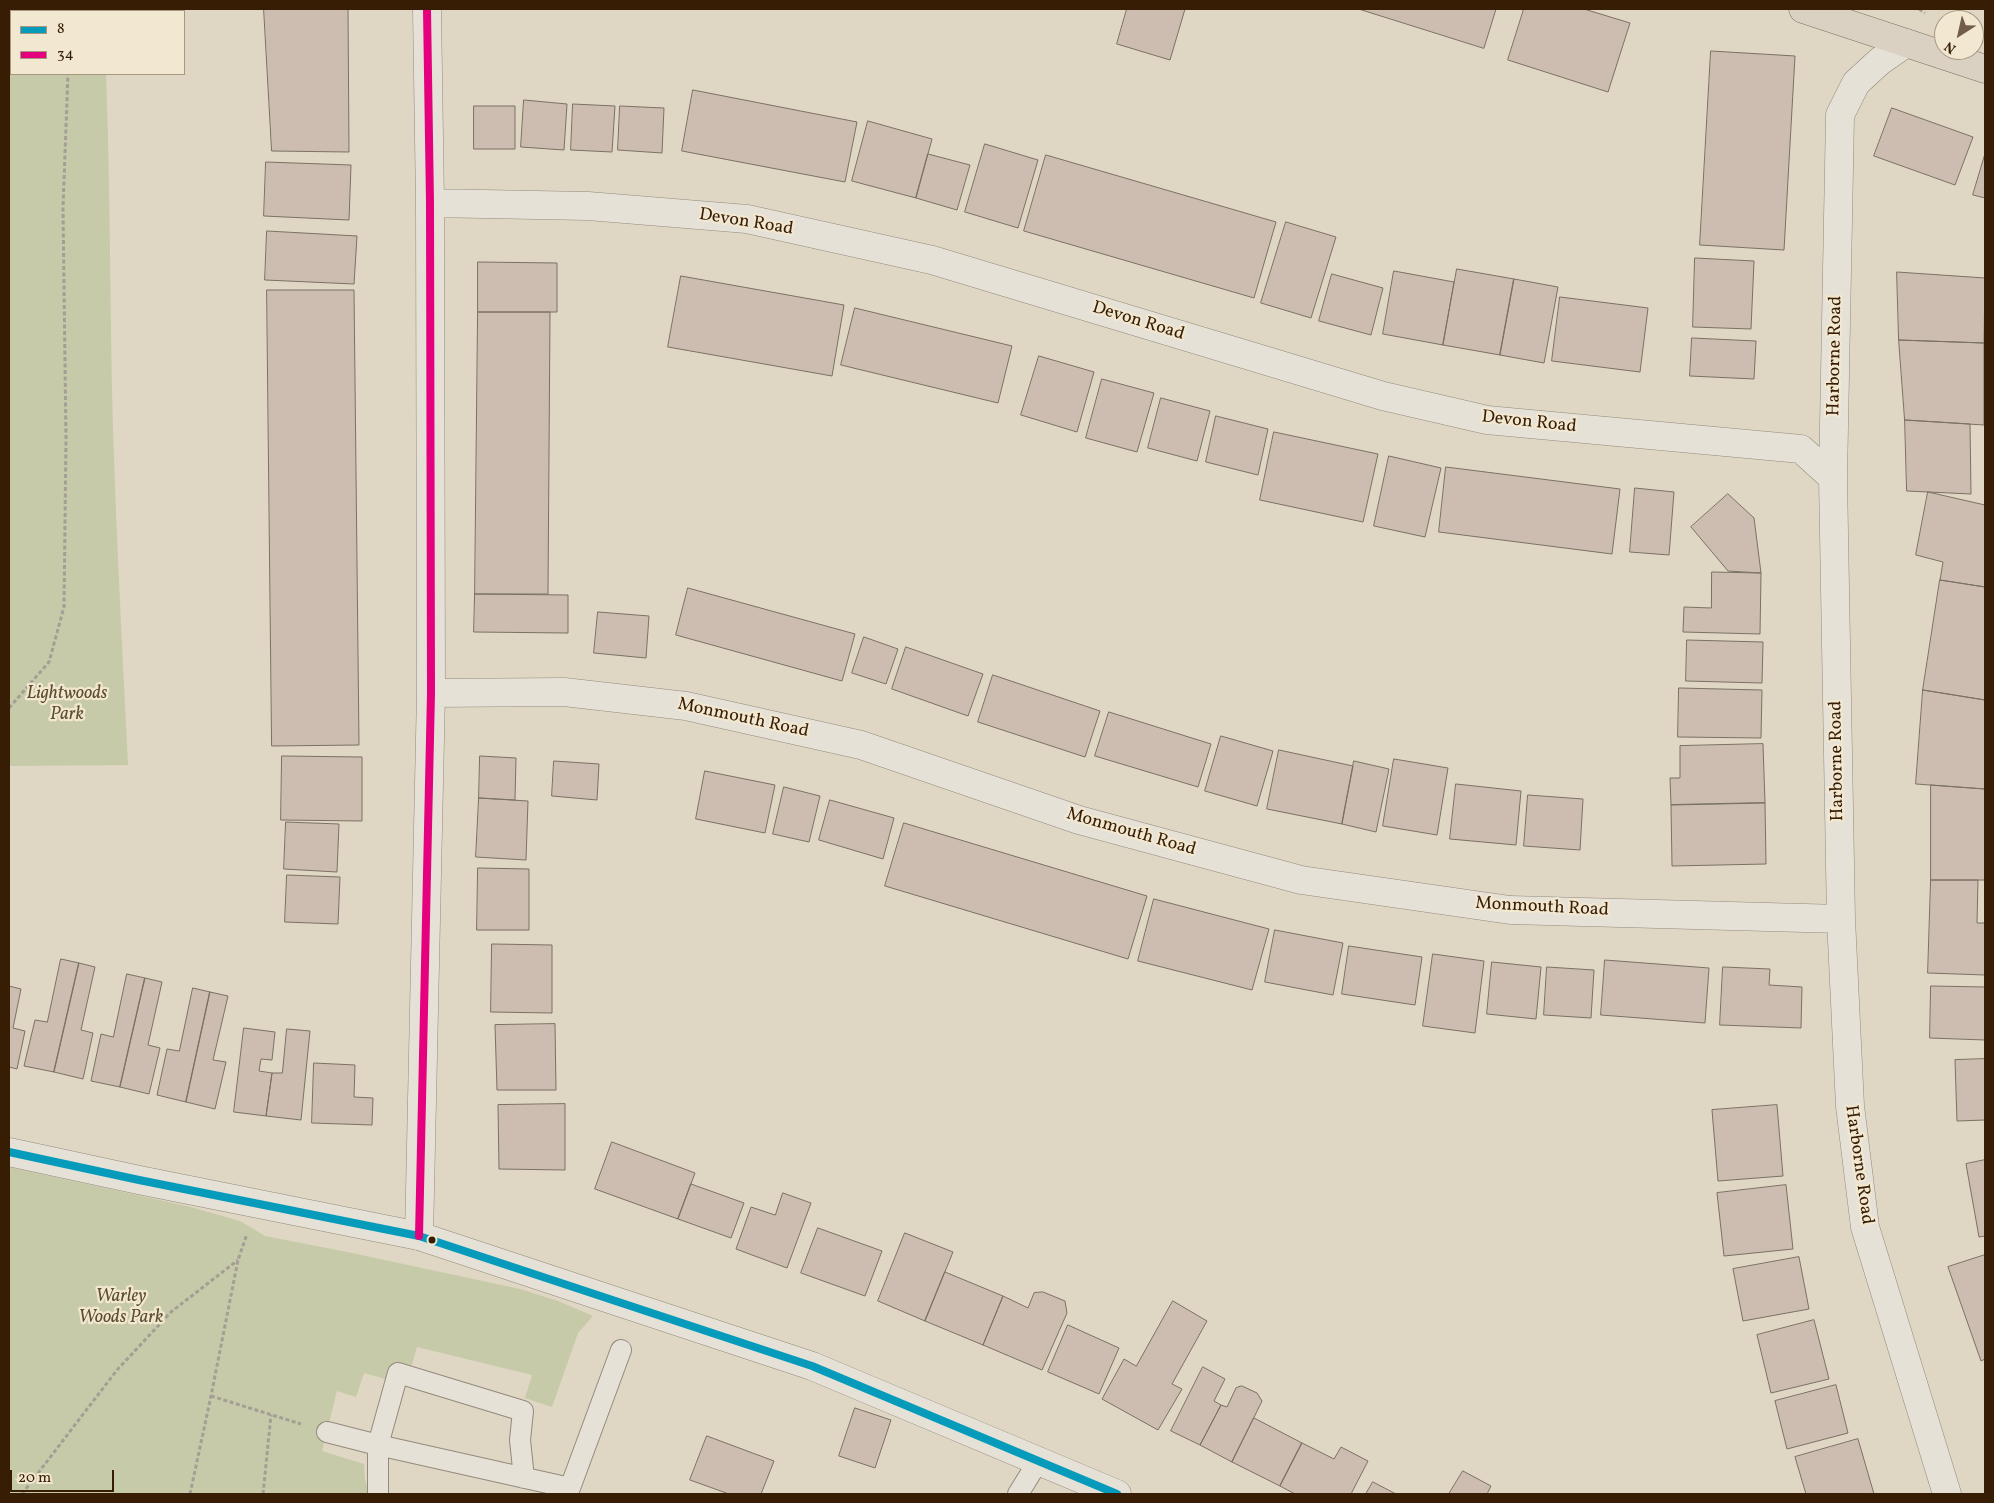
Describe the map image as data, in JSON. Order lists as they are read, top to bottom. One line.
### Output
{"streets":{"street":["Devon Road","Harborne Road","Monmouth Road"]},"crossings":[["Devon Road","Harborne Road"],["Harborne Road","Monmouth Road"]],"parks":["Lightwoods Park","Warley Woods Park"],"lines":["transit line 34","transit line 8"],"legend":["8","34"],"scale_bar":"20 m","north":"bottom left"}
